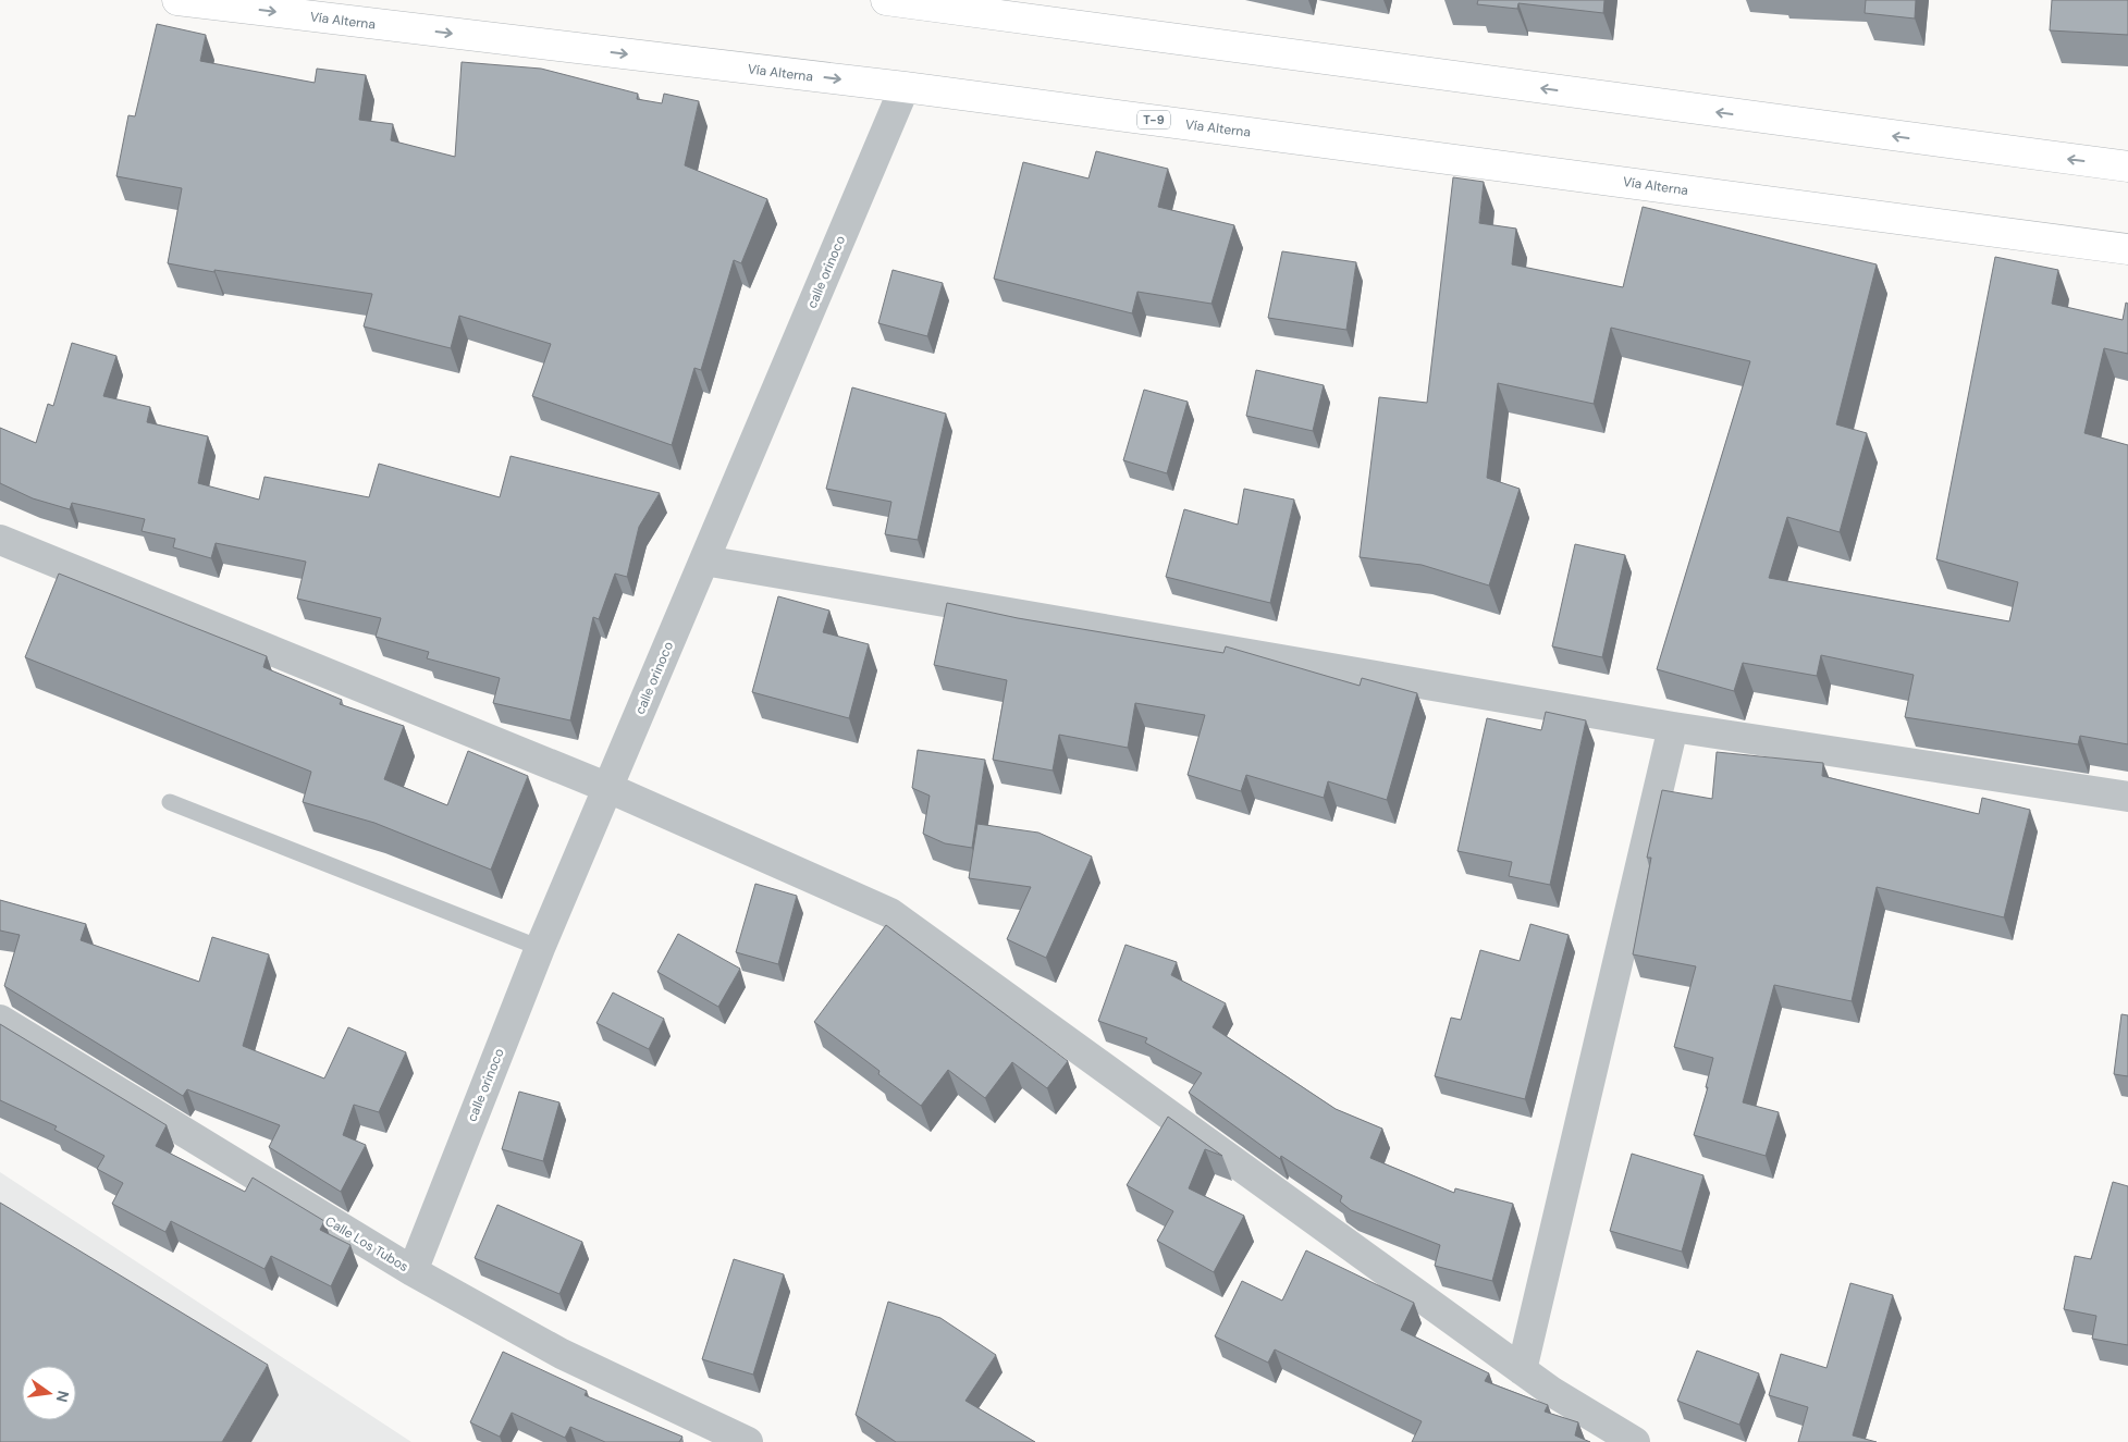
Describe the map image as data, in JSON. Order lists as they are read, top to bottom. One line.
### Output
{"streets":{"highway":["Vía Alterna","T-9"],"street":["calle orinoco","Calle Los Tubos"]},"crossings":[["Vía Alterna","calle orinoco"],["calle orinoco","Calle Los Tubos"]],"one_way":["Vía Alterna"],"north":"right"}
